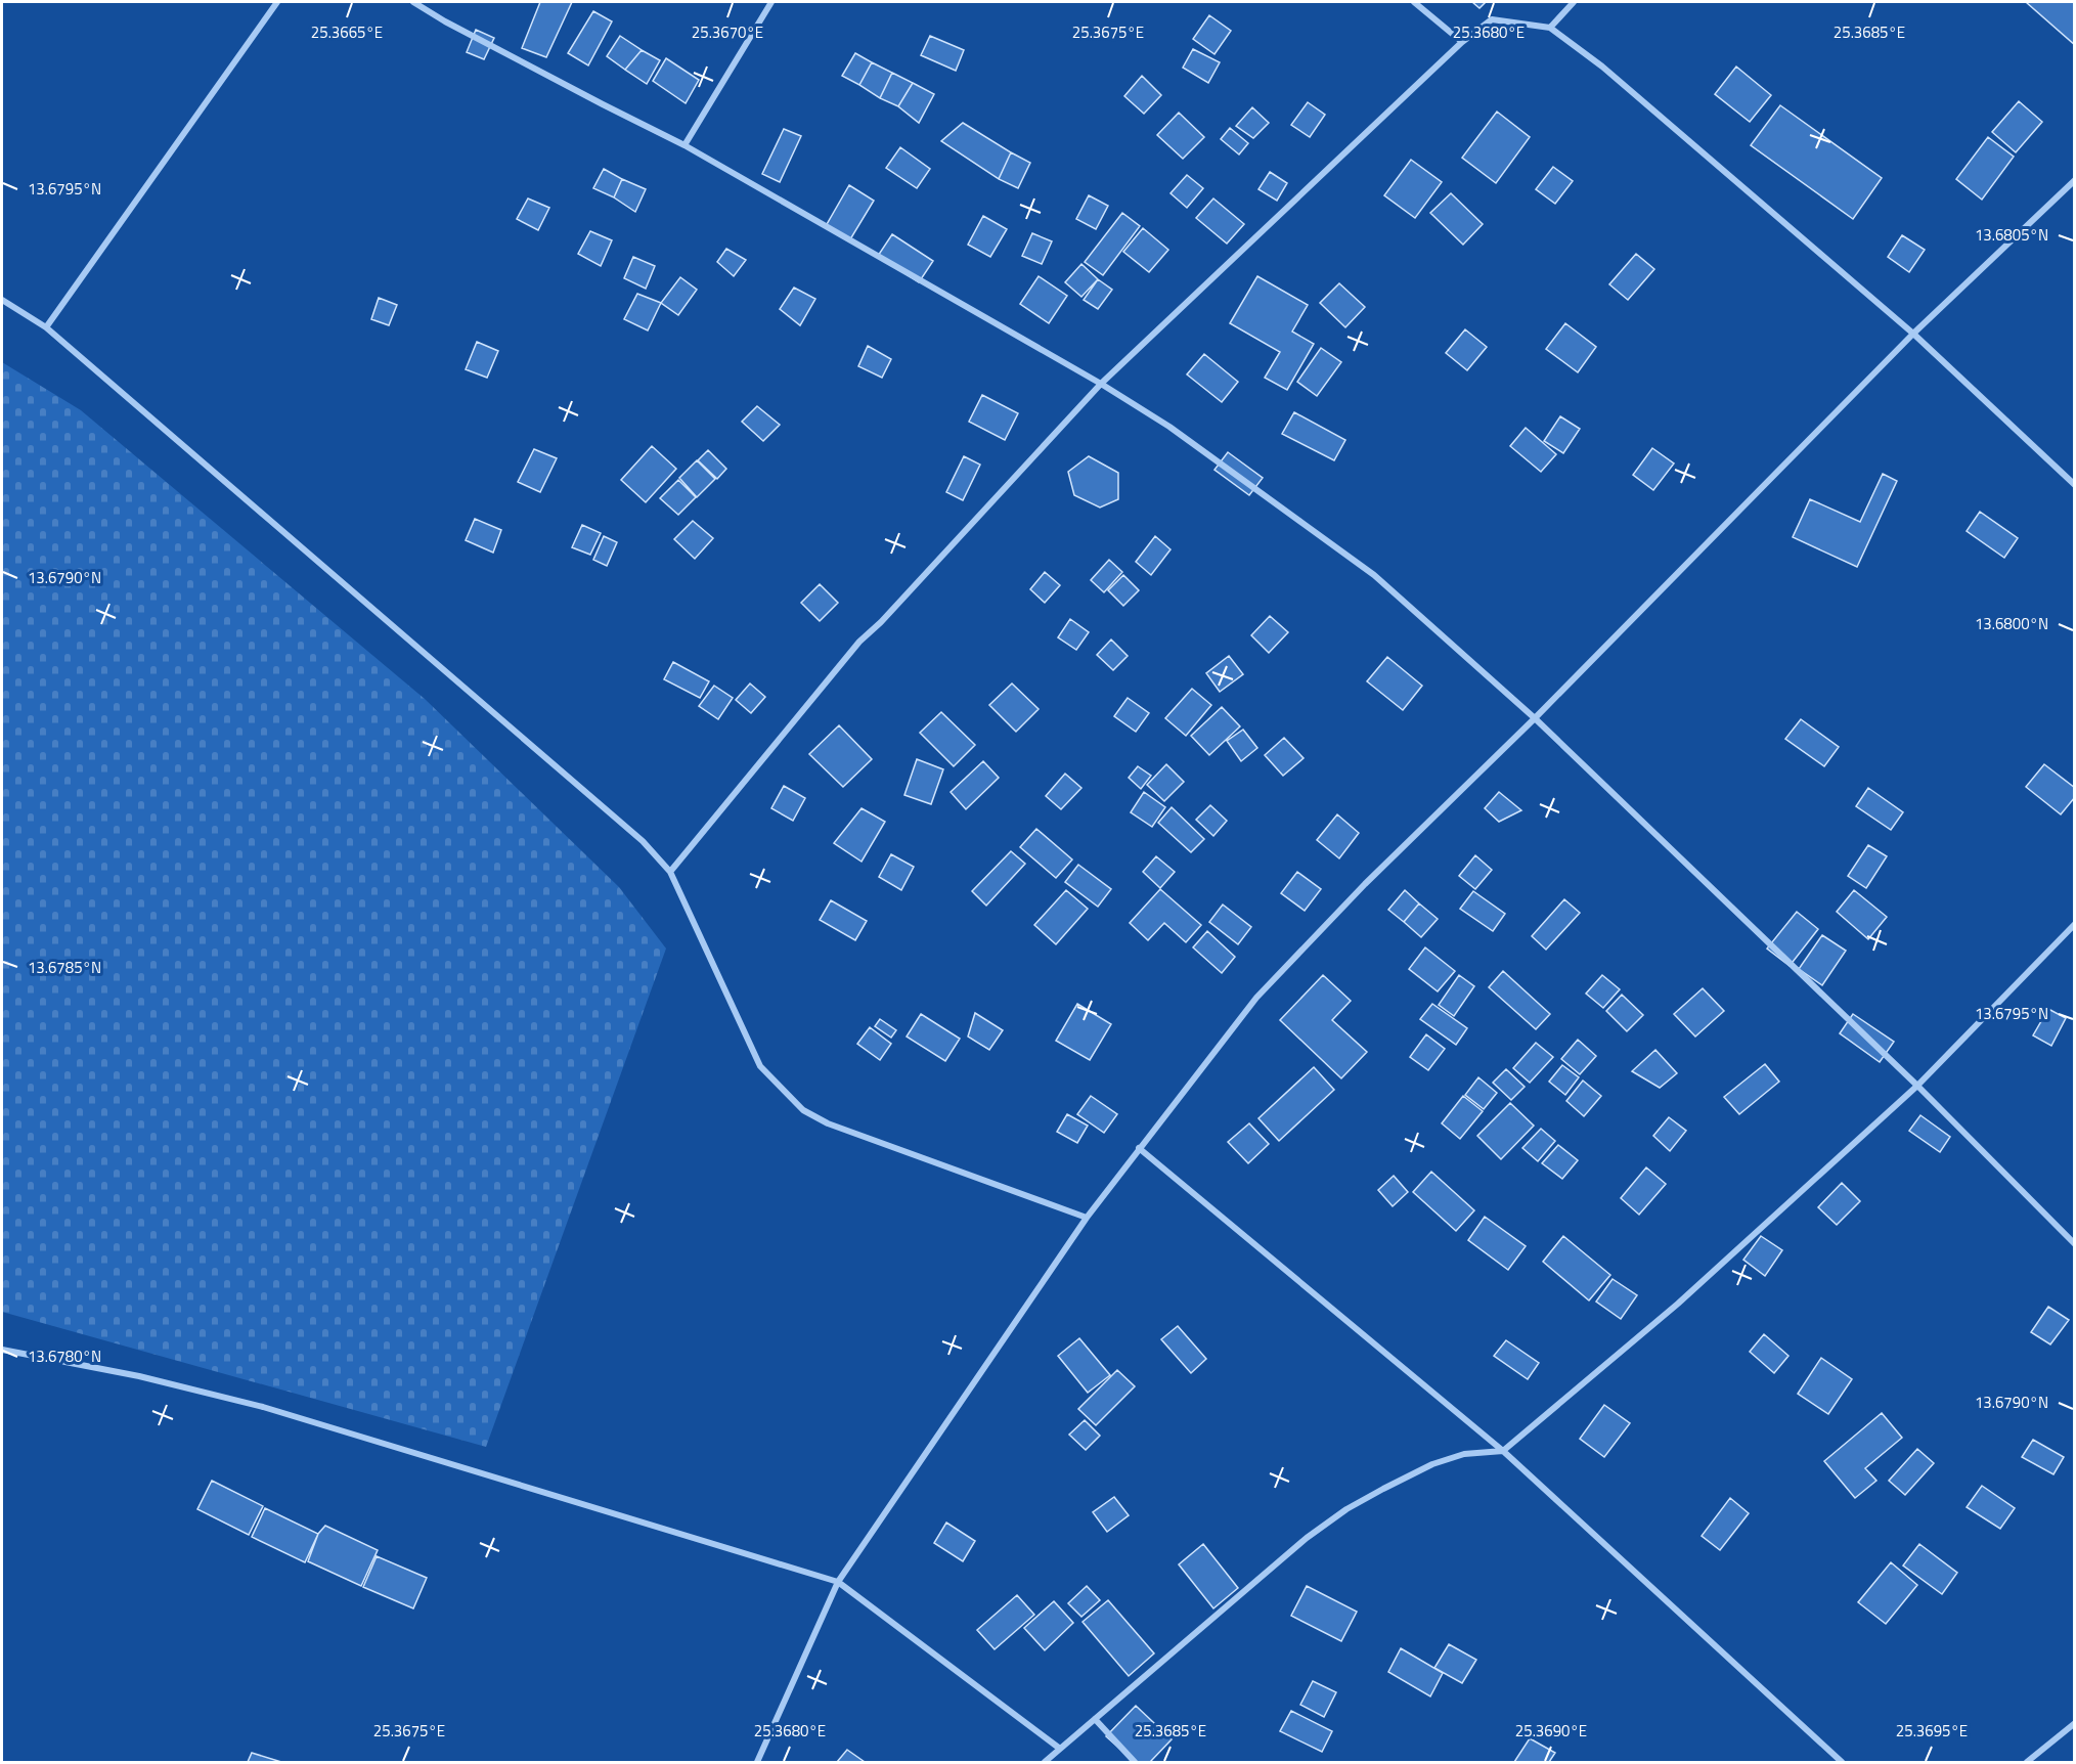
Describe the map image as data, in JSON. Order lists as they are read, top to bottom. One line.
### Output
{"coordinates":["25.3665°E","25.3670°E","25.3675°E","25.3680°E","25.3685°E","13.6795°N","13.6805°N","13.6790°N","13.6800°N","13.6785°N","13.6780°N","25.3690°E","25.3695°E"]}
